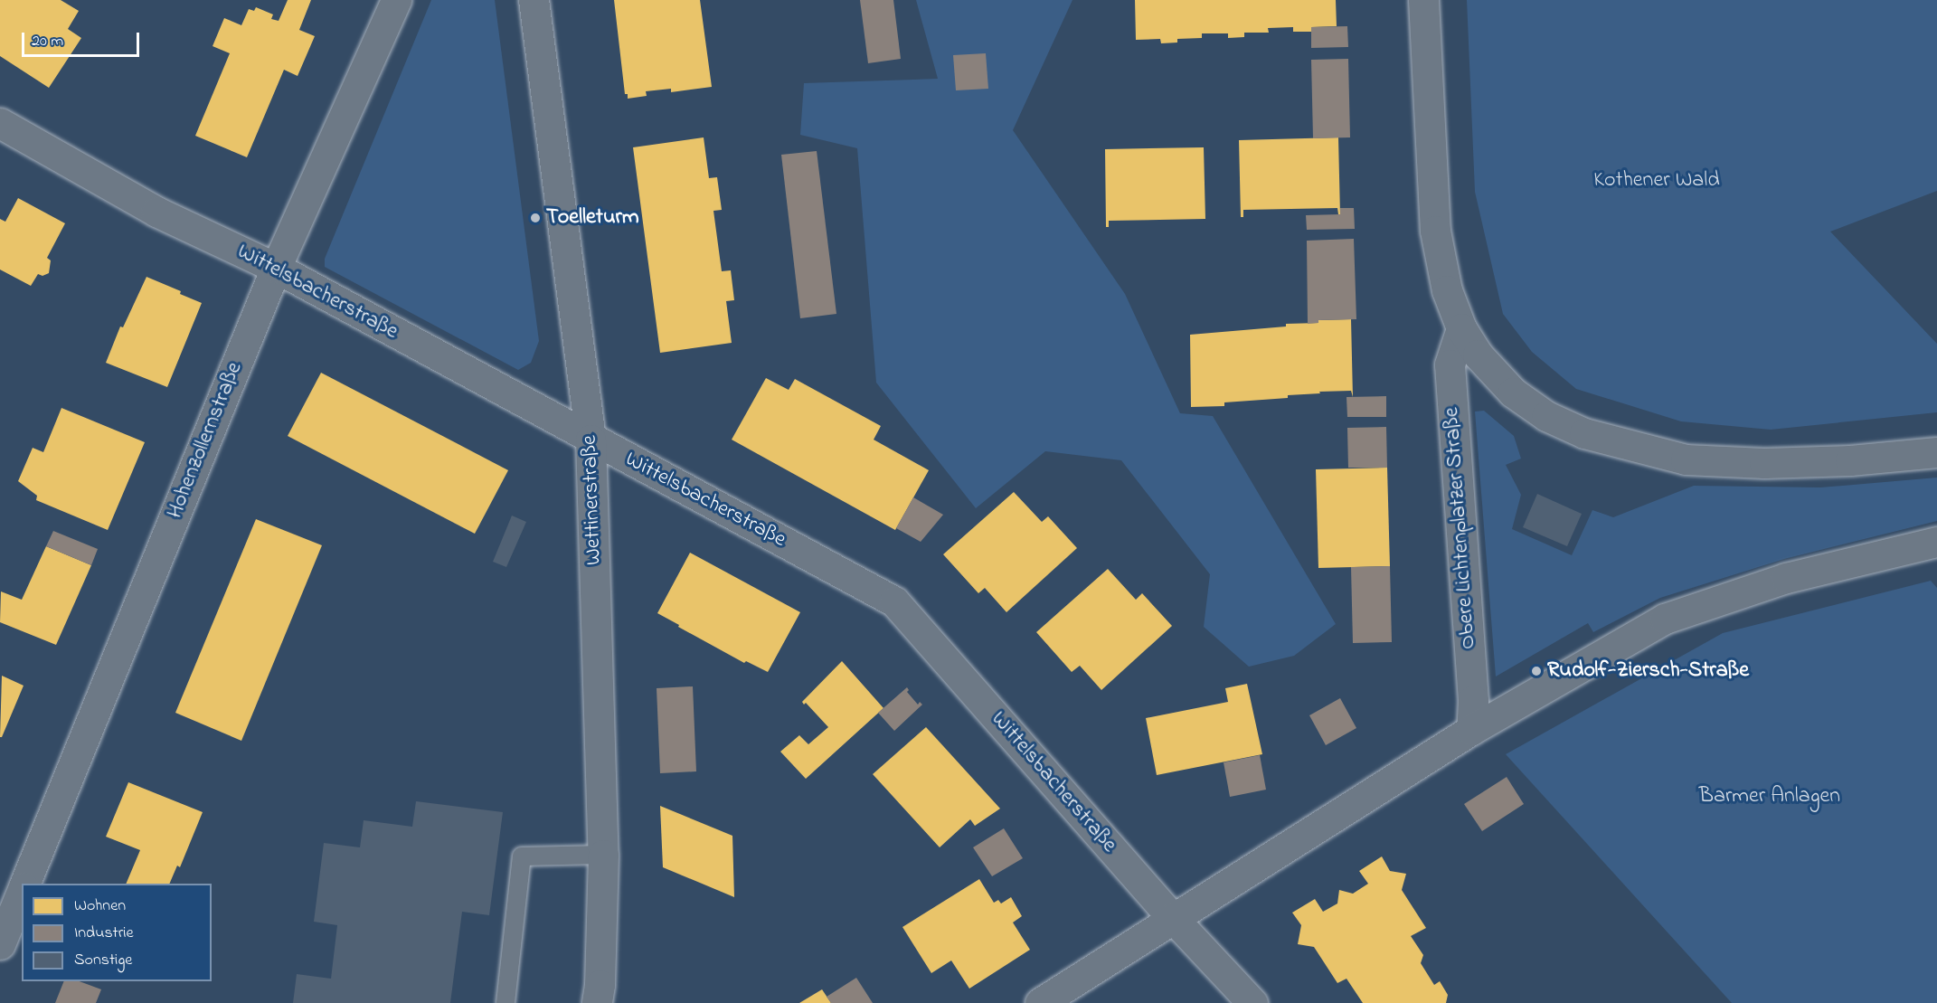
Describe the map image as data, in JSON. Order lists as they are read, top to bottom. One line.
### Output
{"streets":{"street":["Wittelsbacherstraße","Hohenzollernstraße","Wettinerstraße","Obere Lichtenplatzer Straße"]},"crossings":[["Wittelsbacherstraße","Hohenzollernstraße"],["Wittelsbacherstraße","Wettinerstraße"]],"parks":["Kothener Wald","Barmer Anlagen"],"places":["Toelleturm","Rudolf-Ziersch-Straße"],"legend":["Wohnen","Industrie","Sonstige"],"scale_bar":"20 m"}
